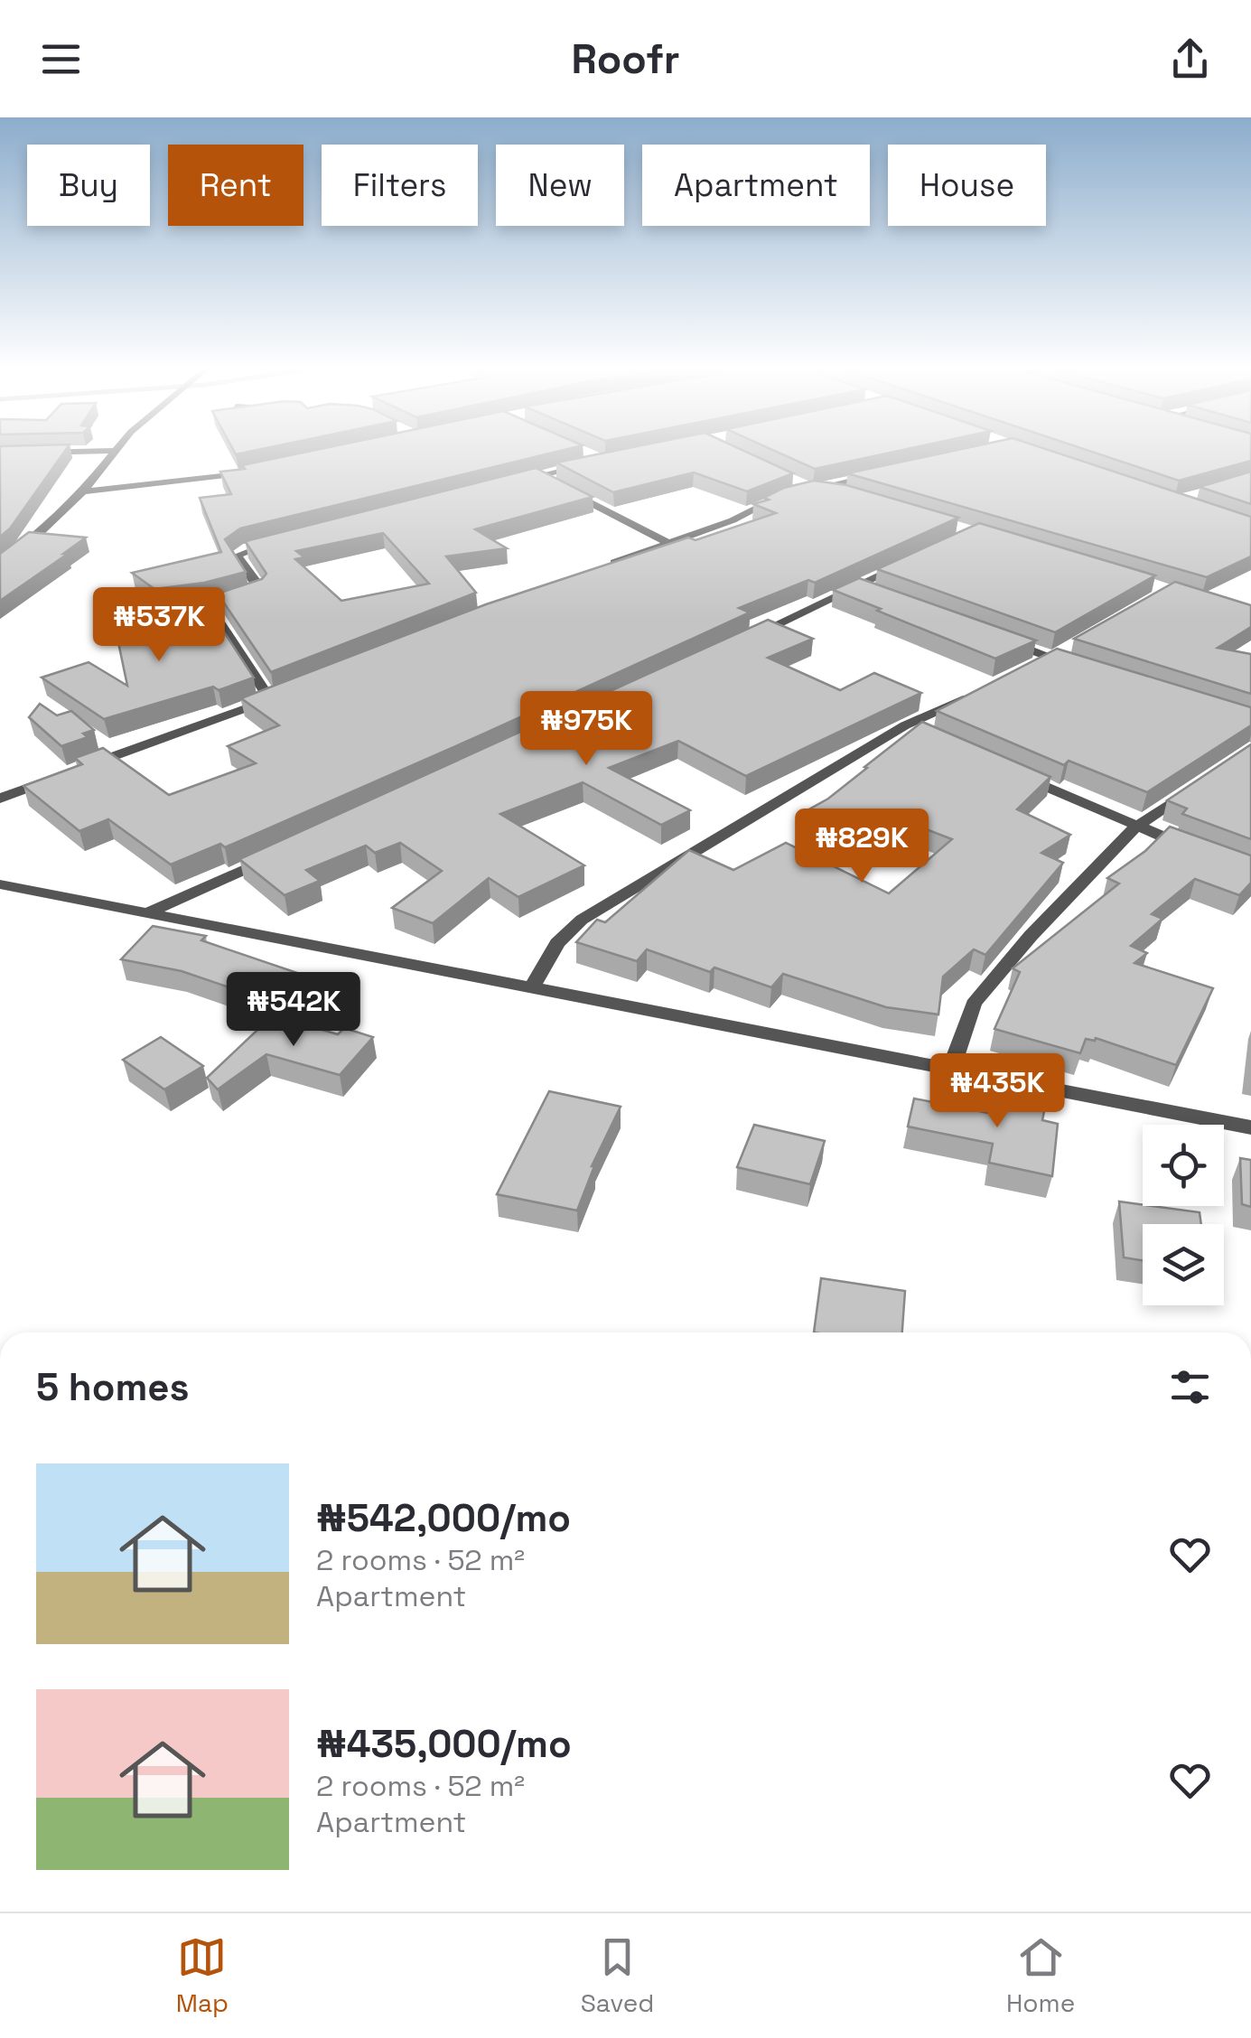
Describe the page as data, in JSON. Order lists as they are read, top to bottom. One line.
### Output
{"page":{"header":"Roofr","chip":["Buy","Rent","Filters","New","Apartment","House"],"price":["₦537K","₦975K","₦829K","₦542K","₦435K"],"heading":"5 homes","list":[{"name":"₦542,000/mo","note":"2 rooms · 52 m² · Apartment"},{"name":"₦435,000/mo","note":"2 rooms · 52 m² · Apartment"}],"tabs":["Map","Saved","Home"]}}
